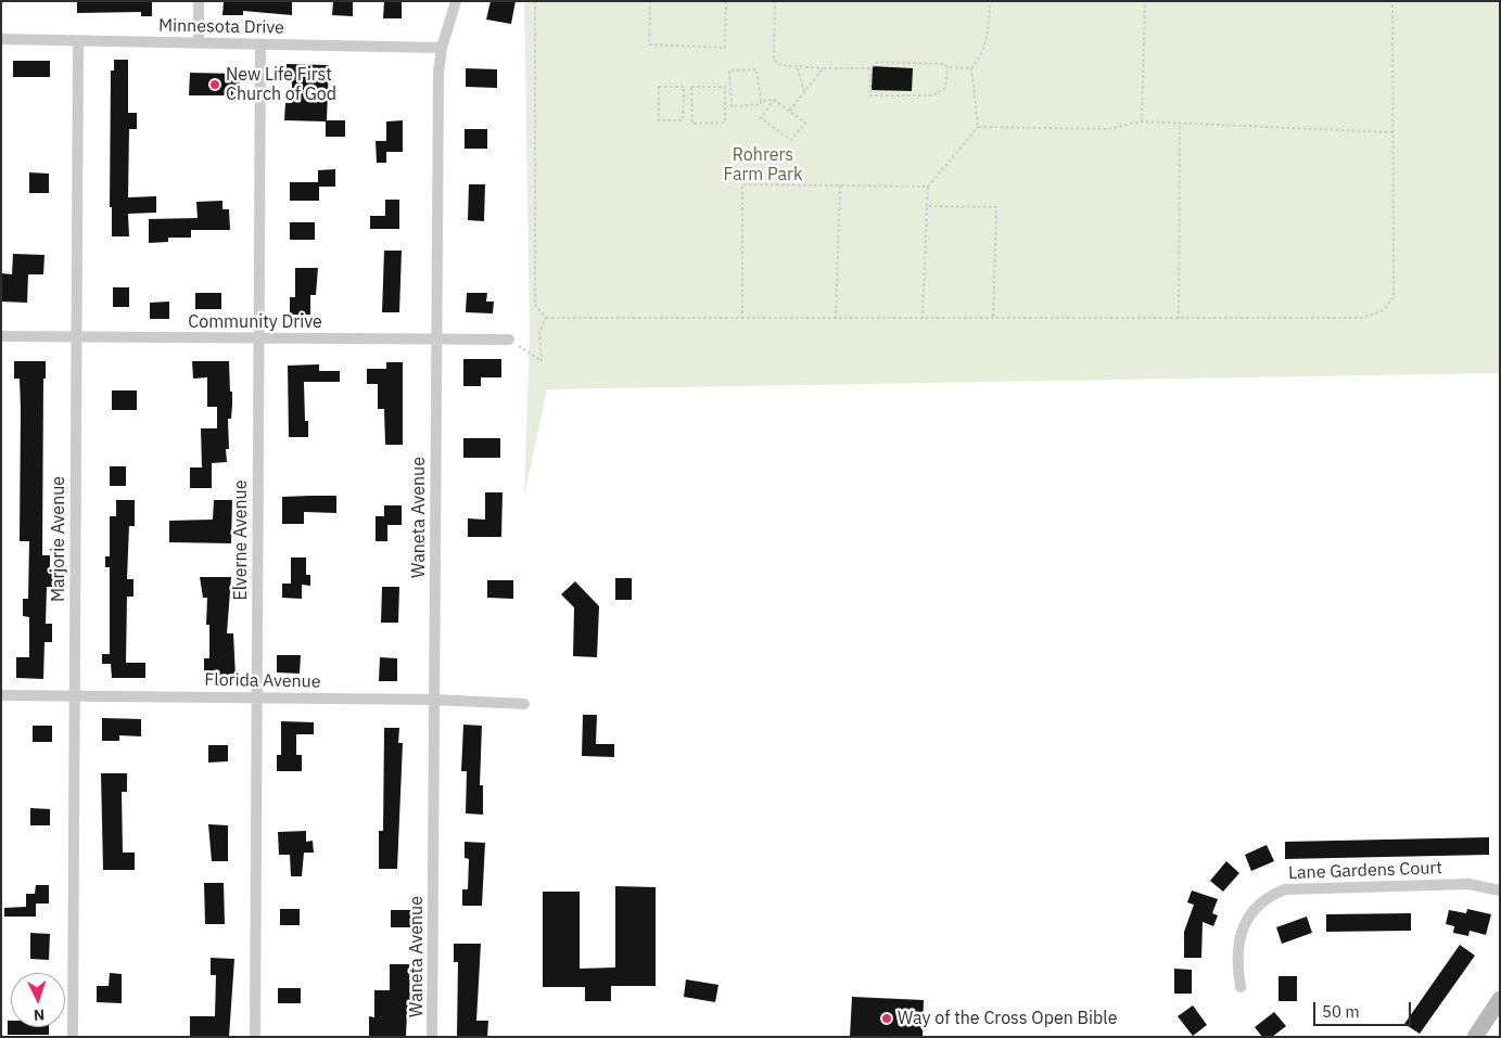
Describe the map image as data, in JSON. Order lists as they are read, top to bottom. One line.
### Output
{"streets":{"street":["Minnesota Drive","Community Drive","Waneta Avenue","Marjorie Avenue","Elverne Avenue","Florida Avenue","Lane Gardens Court"]},"crossings":[["Minnesota Drive","Waneta Avenue"],["Minnesota Drive","Marjorie Avenue"],["Minnesota Drive","Elverne Avenue"],["Community Drive","Waneta Avenue"],["Community Drive","Marjorie Avenue"],["Community Drive","Elverne Avenue"],["Waneta Avenue","Florida Avenue"],["Marjorie Avenue","Florida Avenue"],["Elverne Avenue","Florida Avenue"]],"parks":["Rohrers Farm Park"],"places":["New Life First Church of God","Way of the Cross Open Bible"],"scale_bar":"50 m","north":"bottom"}
